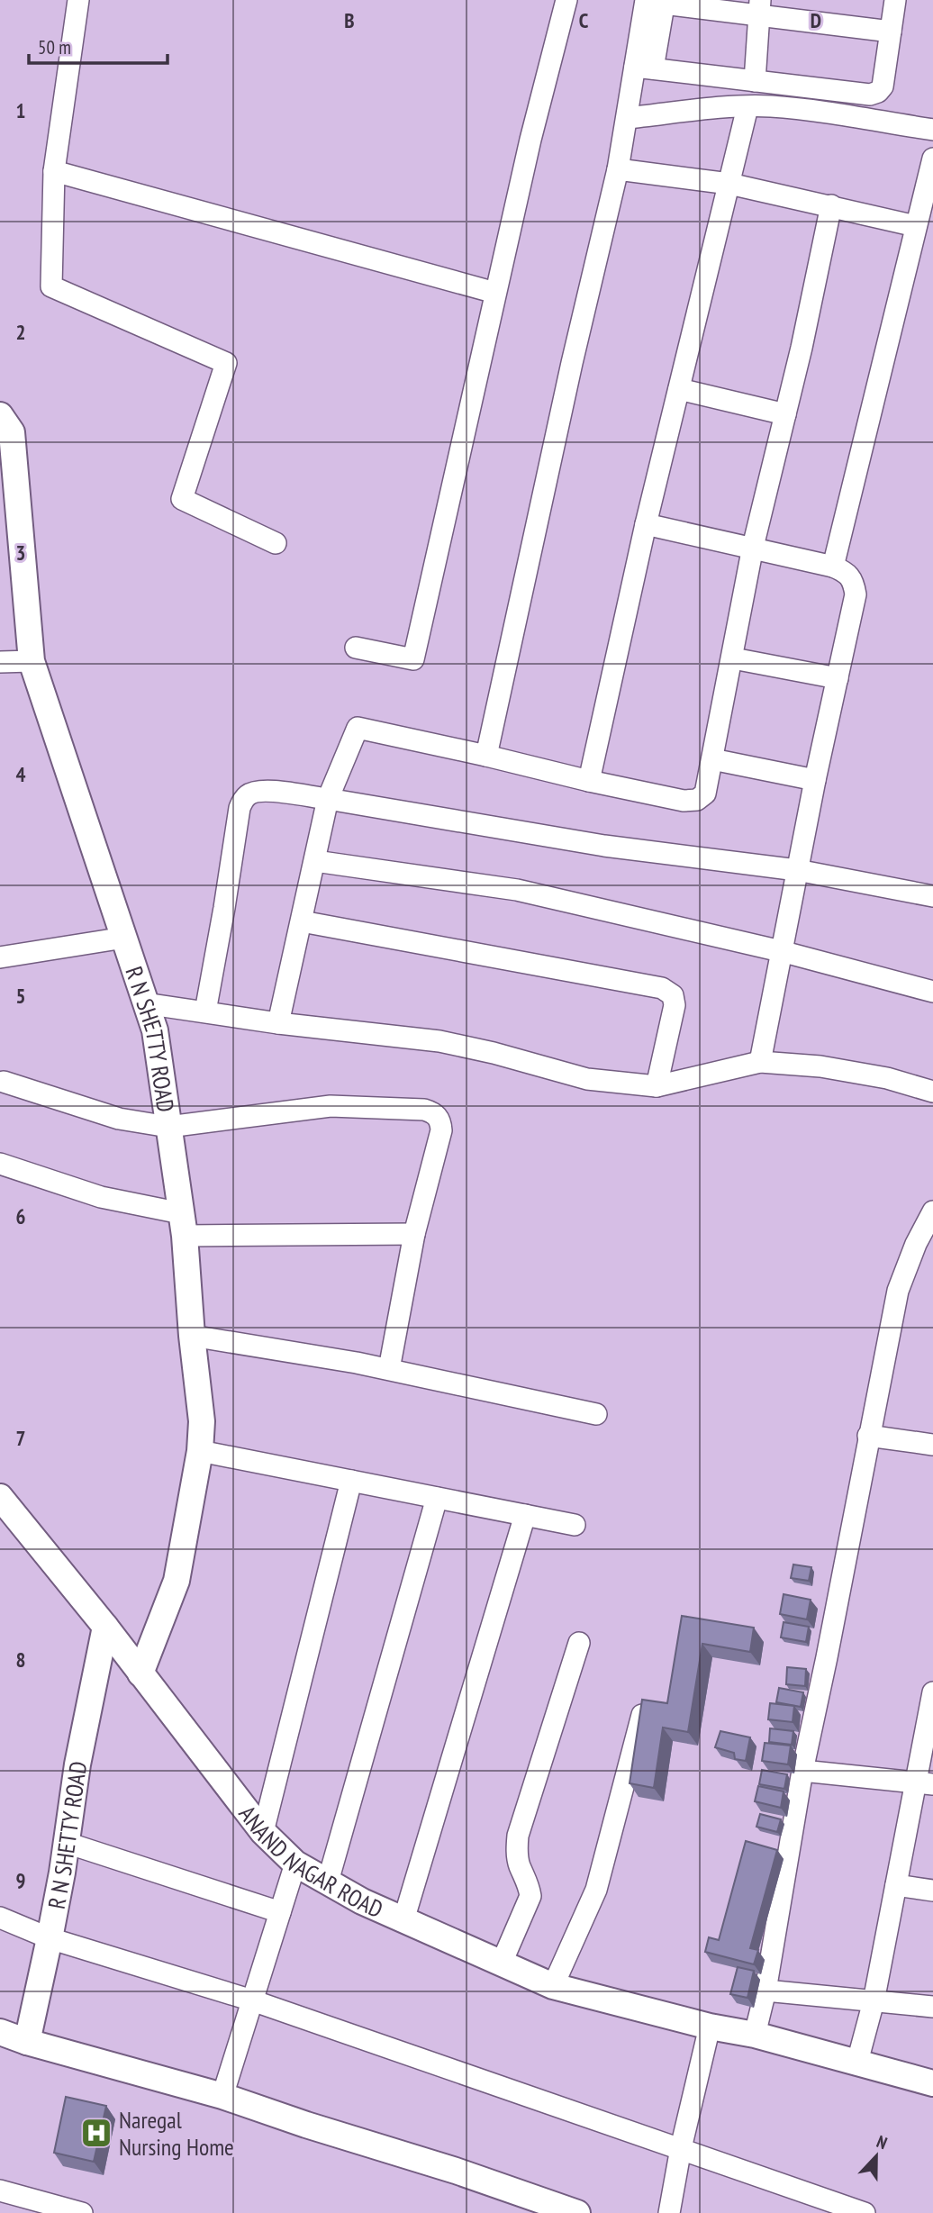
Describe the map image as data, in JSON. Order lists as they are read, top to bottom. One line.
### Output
{"streets":{"street":["R N SHETTY ROAD","ANAND NAGAR ROAD"]},"crossings":[["R N SHETTY ROAD","ANAND NAGAR ROAD"]],"places":{"hospital":["Naregal Nursing Home"]},"scale_bar":"50 m","north":"top","grid":{"columns":["B","C","D"],"rows":["1","2","3","4","5","6","7","8","9"]}}
